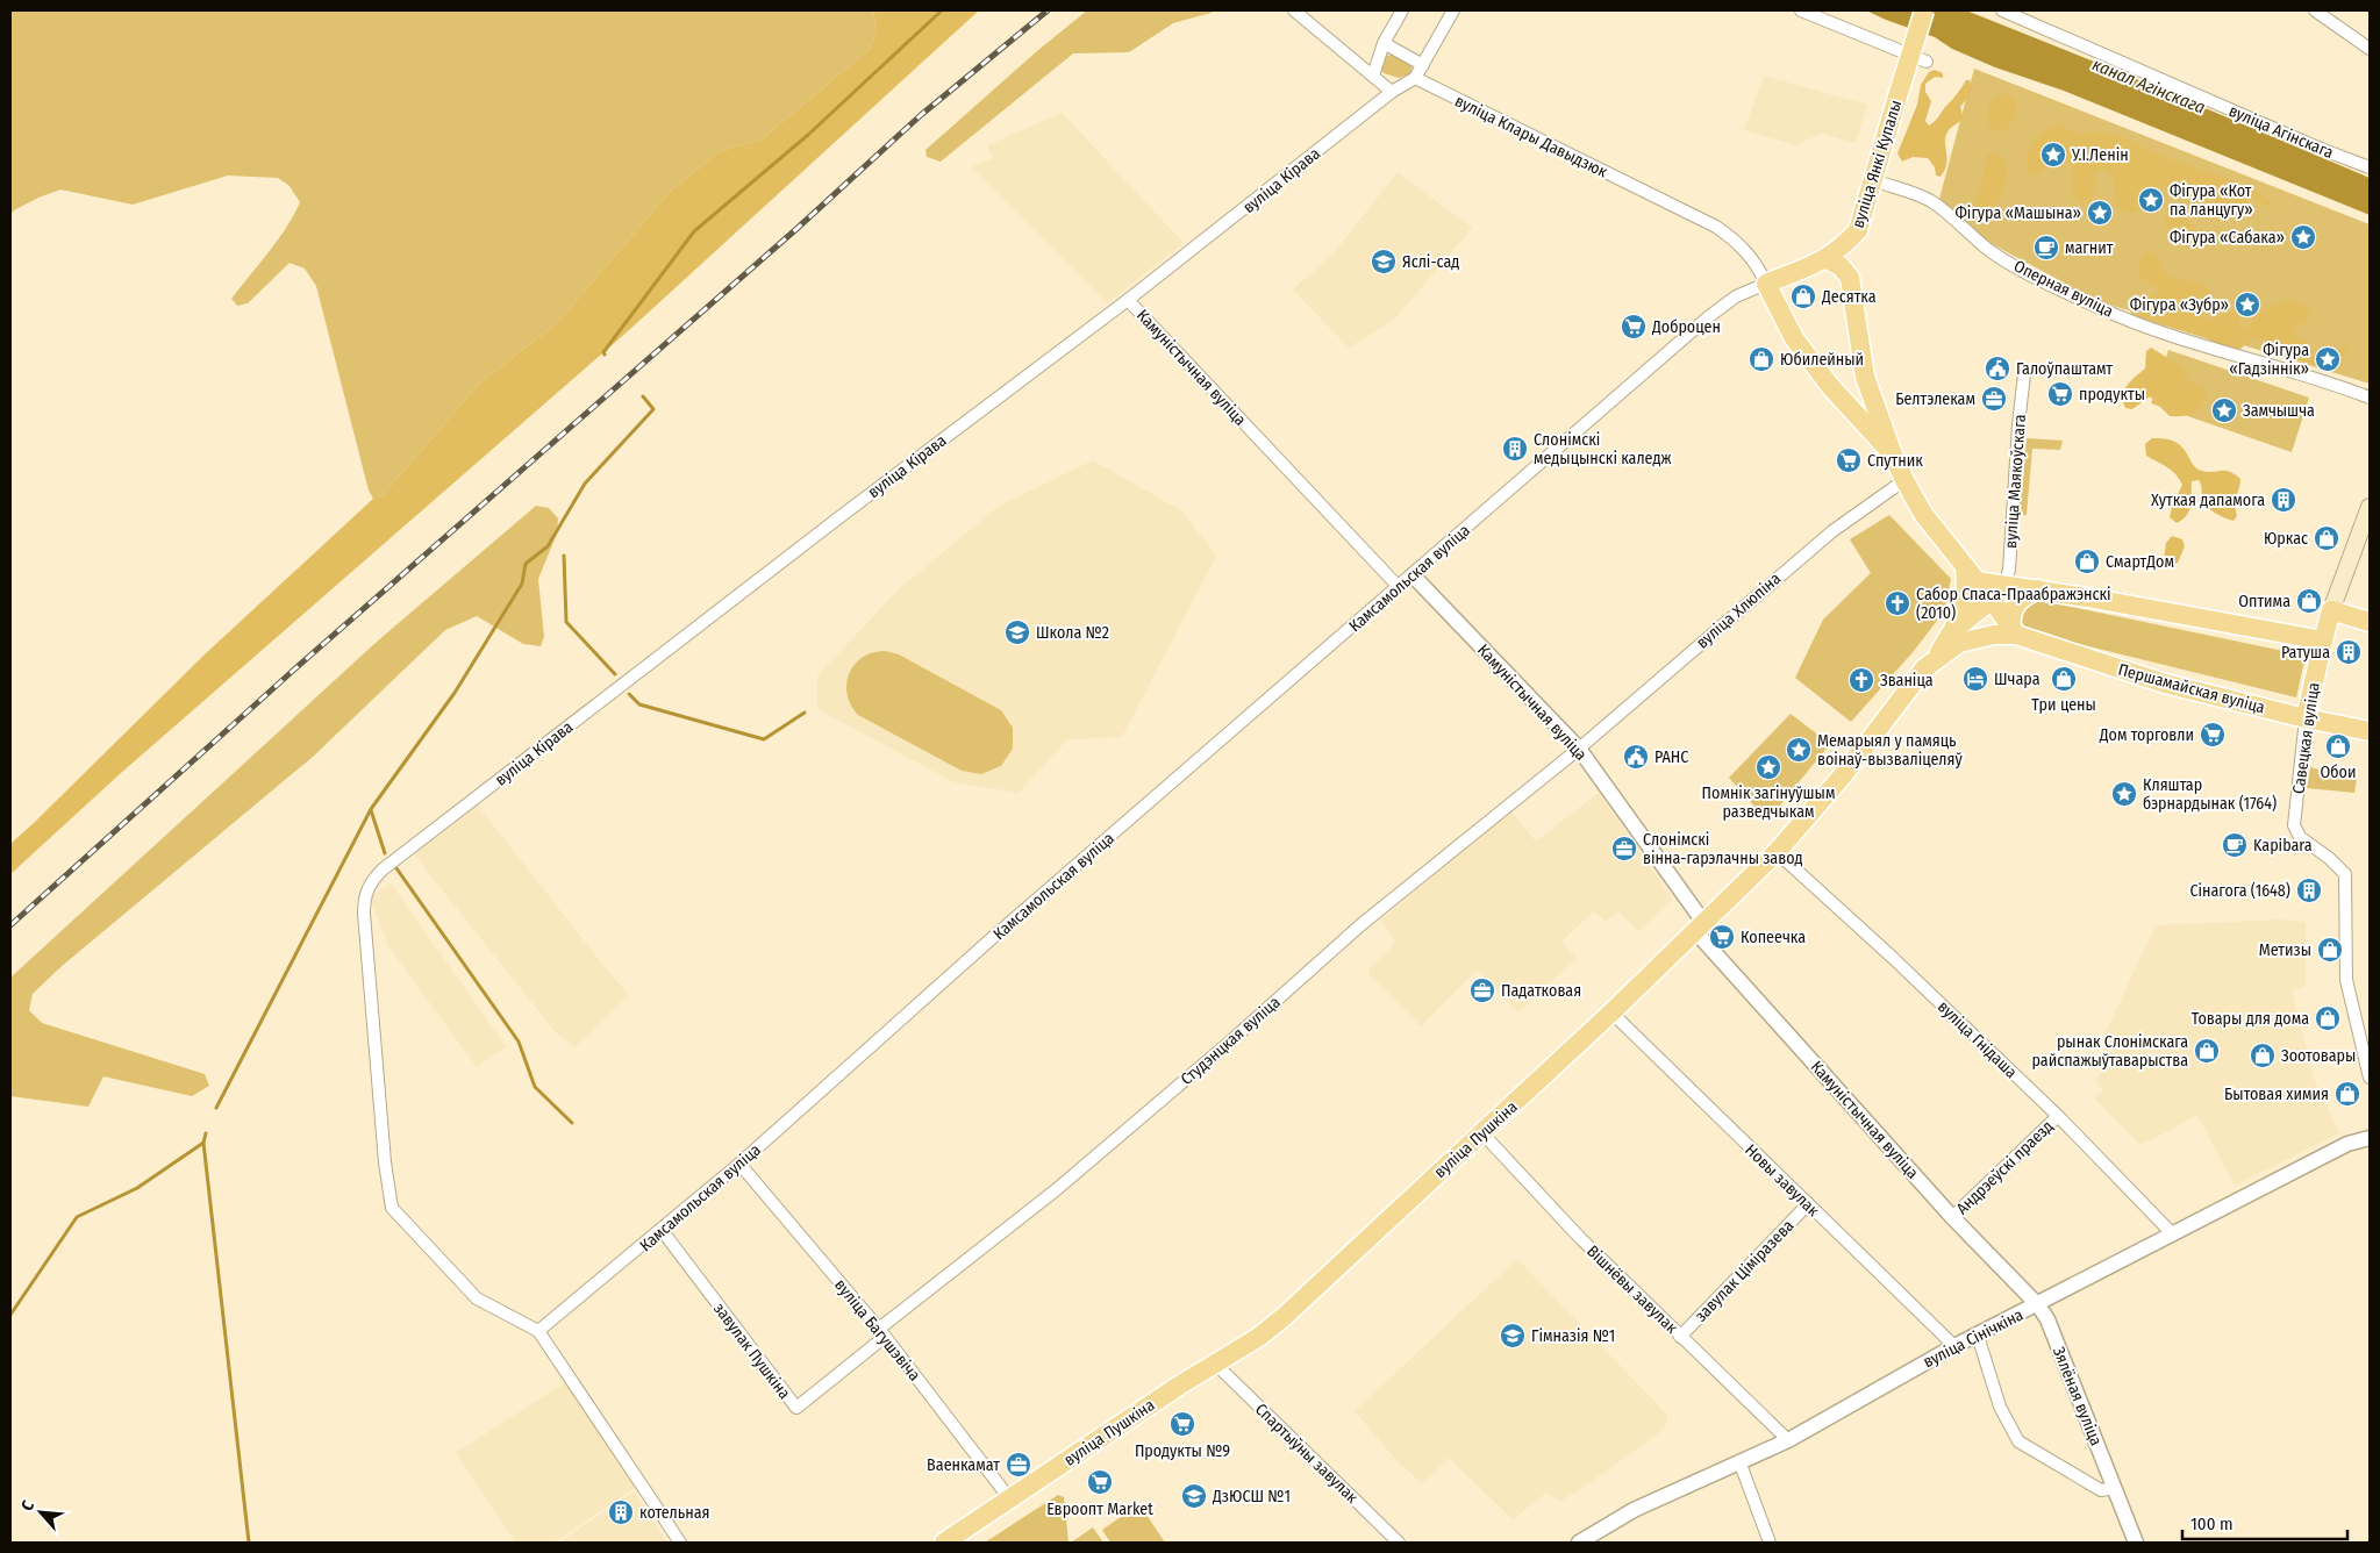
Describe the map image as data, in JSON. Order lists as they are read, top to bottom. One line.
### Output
{"streets":{"main road":["вуліца Янкі Купалы","Першамайская вуліца","Савецкая вуліца","вуліца Пушкіна"],"street":["вуліца Агінскага","вуліца Клары Давыдзюк","вуліца Кірава","Оперная вуліца","Камуністычная вуліца","вуліца Маякоўскага","Камсамольская вуліца","вуліца Хлюпіна","вуліца Гнідаша","Студэнцкая вуліца","Андрэеўскі праезд","Новы завулак","завулак Ціміразева","Вішнёвы завулак","вуліца Багушэвіча","вуліца Сінічкіна","завулак Пушкіна","Зялёная вуліца","Спартыўны завулак"]},"crossings":[["вуліца Клары Давыдзюк","вуліца Янкі Купалы"],["вуліца Клары Давыдзюк","Камсамольская вуліца"],["вуліца Янкі Купалы","Оперная вуліца"],["вуліца Янкі Купалы","Камсамольская вуліца"],["вуліца Кірава","Камуністычная вуліца"],["вуліца Кірава","Камсамольская вуліца"],["Камуністычная вуліца","Камсамольская вуліца"],["Камуністычная вуліца","вуліца Хлюпіна"],["Камуністычная вуліца","Студэнцкая вуліца"],["Камуністычная вуліца","вуліца Пушкіна"],["Камуністычная вуліца","Андрэеўскі праезд"],["Камуністычная вуліца","вуліца Сінічкіна"],["Камуністычная вуліца","Зялёная вуліца"],["Камсамольская вуліца","вуліца Багушэвіча"],["Камсамольская вуліца","завулак Пушкіна"],["вуліца Хлюпіна","Студэнцкая вуліца"],["Першамайская вуліца","Савецкая вуліца"],["Першамайская вуліца","вуліца Пушкіна"],["вуліца Гнідаша","вуліца Пушкіна"],["вуліца Гнідаша","Андрэеўскі праезд"],["вуліца Гнідаша","вуліца Сінічкіна"],["Студэнцкая вуліца","вуліца Багушэвіча"],["Студэнцкая вуліца","завулак Пушкіна"],["вуліца Пушкіна","Новы завулак"],["вуліца Пушкіна","Вішнёвы завулак"],["вуліца Пушкіна","вуліца Багушэвіча"],["вуліца Пушкіна","Спартыўны завулак"],["Новы завулак","завулак Ціміразева"],["Новы завулак","вуліца Сінічкіна"],["завулак Ціміразева","Вішнёвы завулак"],["Вішнёвы завулак","вуліца Сінічкіна"],["вуліца Багушэвіча","завулак Пушкіна"],["вуліца Сінічкіна","Зялёная вуліца"]],"water":["канал Агінскага"],"places":{"place":["У.І.Ленін","Фігура «Кот па ланцугу»","Фігура «Машына»","Фігура «Сабака»","Фігура «Зубр»","Фігура «Гадзіннік»","Замчышча","Мемарыял у памяць воінаў-вызваліцеляў","Помнік загінуўшым разведчыкам","Кляштар бэрнардынак (1764)"],"cafe":["магнит","Kapibara"],"school or university":["Яслі-сад","Школа №2","Гімназія №1","ДзЮСШ №1"],"shop":["Десятка","Юбилейный","Юркас","СмартДом","Оптима","Три цены","Обои","Метизы","Товары для дома","рынак Слонімскага райспажыўтаварыства","Зоотовары","Бытовая химия"],"supermarket":["Доброцен","продукты","Спутник","Дом торговли","Копеечка","Продукты №9","Евроопт Market"],"public building":["Галоўпаштамт","РАНС"],"office":["Белтэлекам","Слонімскі вінна-гарэлачны завод","Падатковая","Ваенкамат"],"building":["Слонімскі медыцынскі каледж","Хуткая дапамога","Ратуша","Сінагога (1648)","котельная"],"church":["Сабор Спаса-Праабражэнскі (2010)","Званіца"],"hotel":["Шчара"]},"scale_bar":"100 m","north":"top left"}
